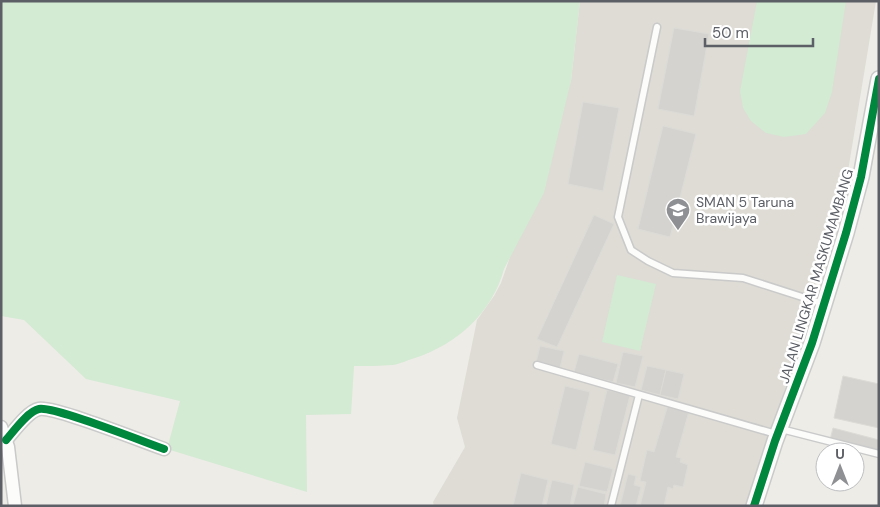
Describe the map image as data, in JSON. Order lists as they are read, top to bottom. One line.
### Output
{"streets":{"street":["JALAN LINGKAR MASKUMAMBANG"]},"places":{"school or university":["SMAN 5 Taruna Brawijaya"]},"scale_bar":"50 m","north":"top"}
